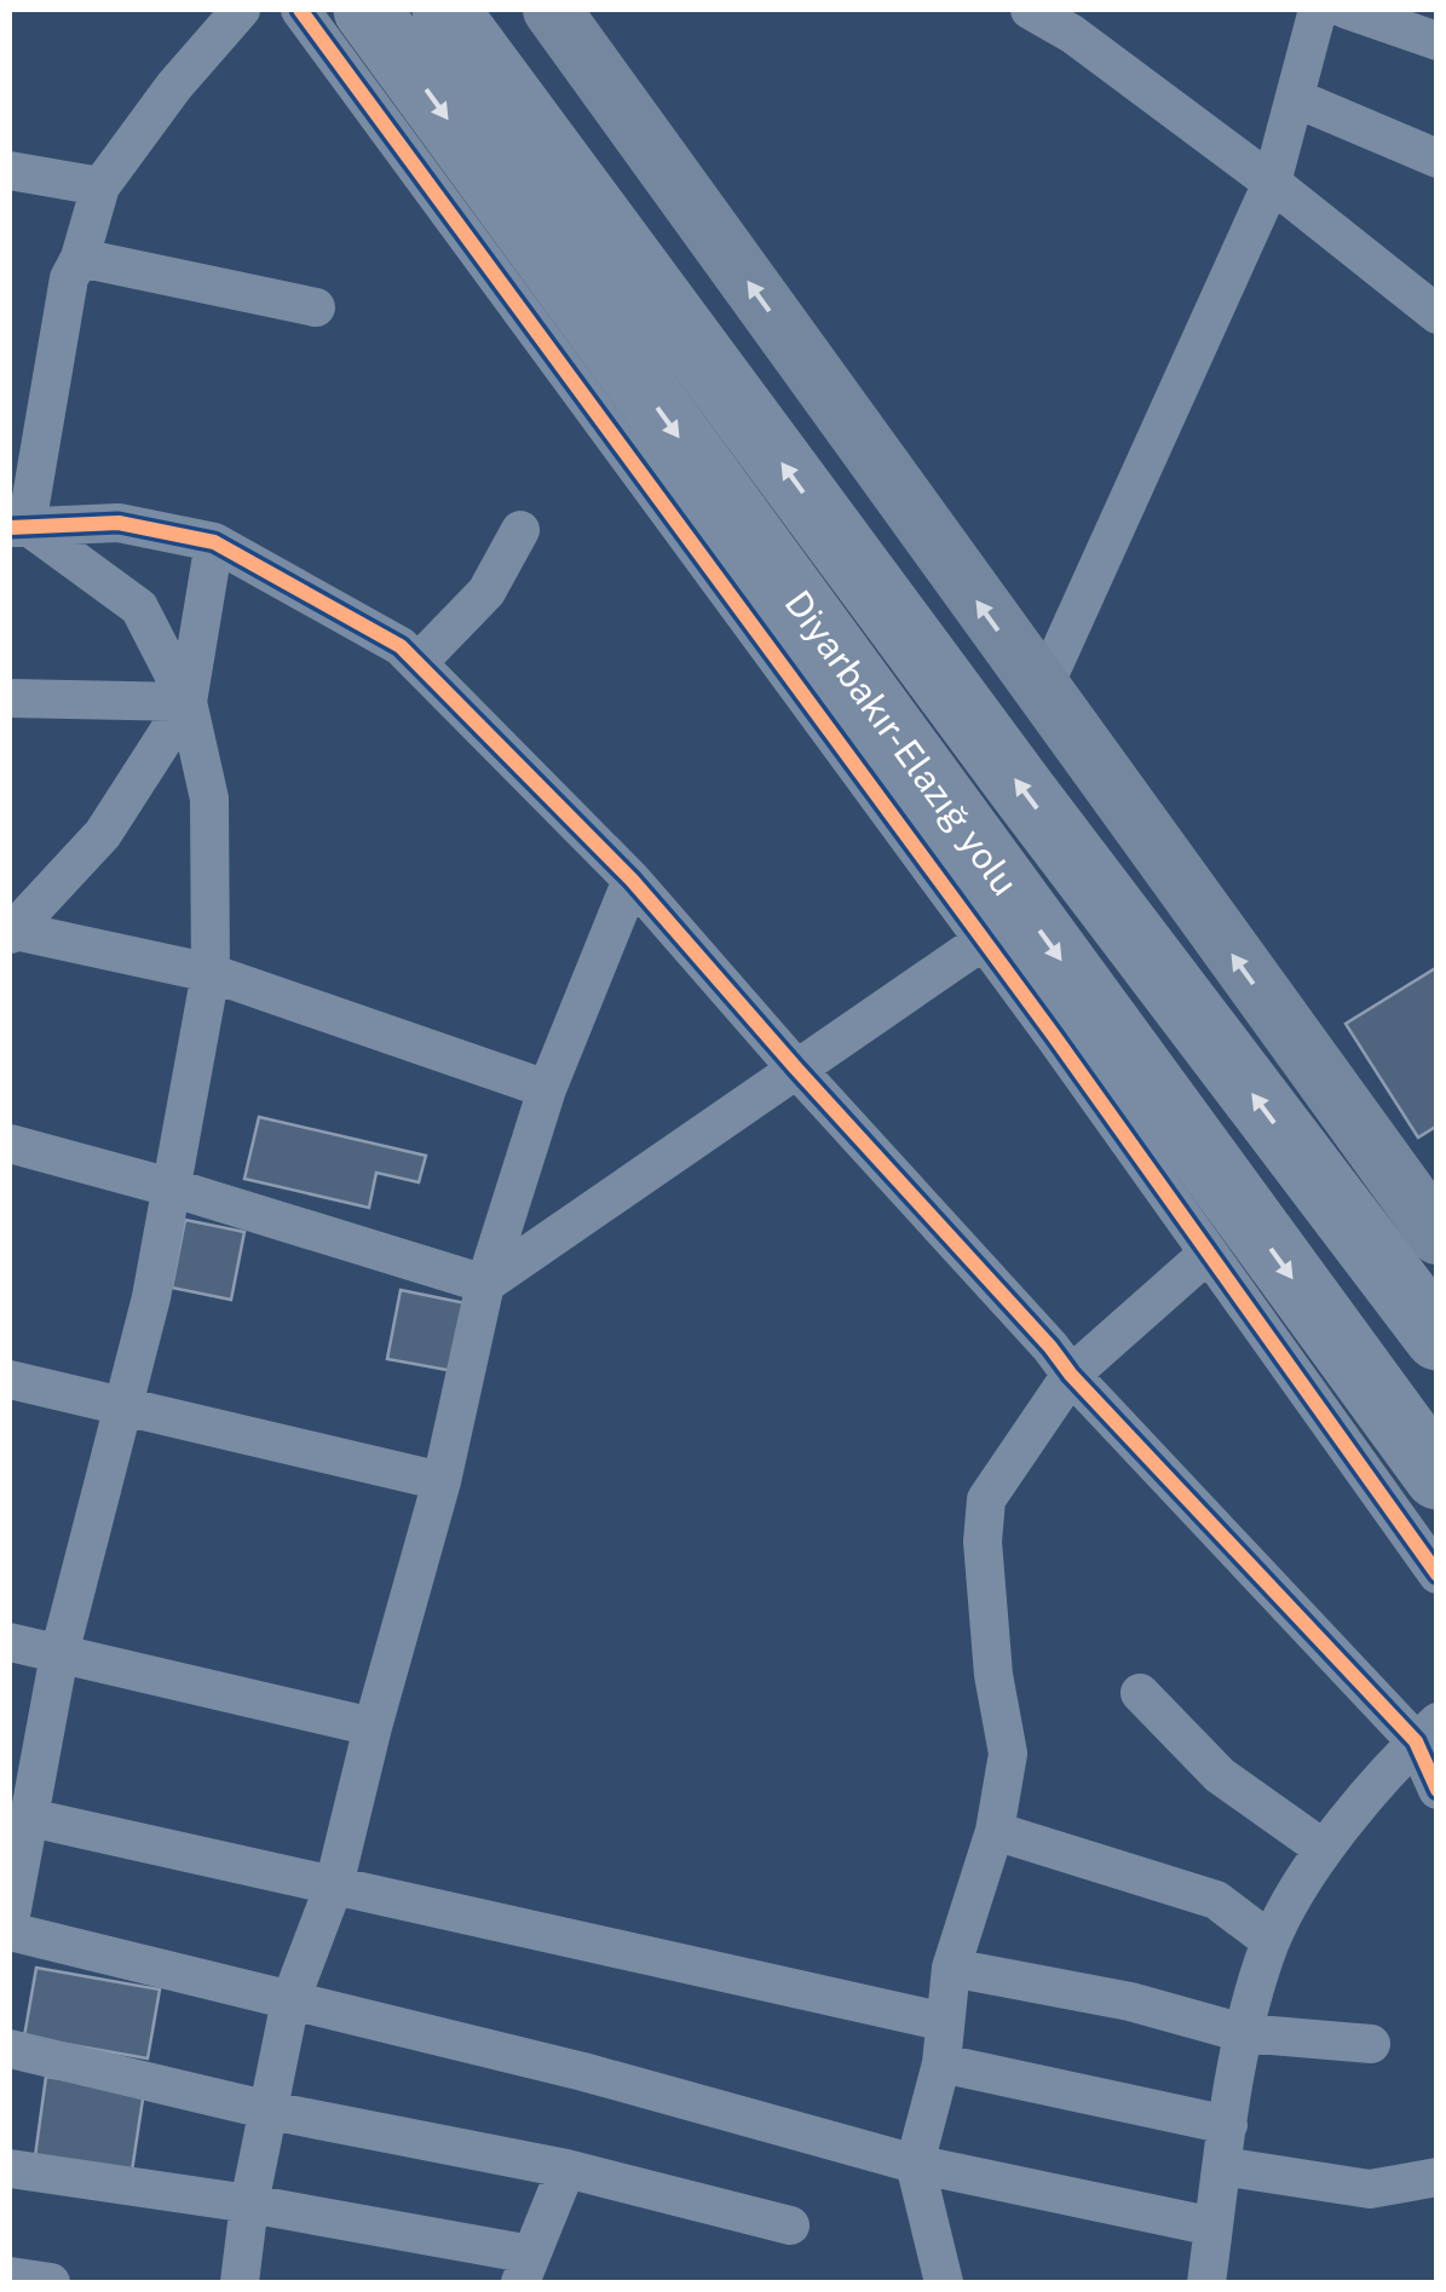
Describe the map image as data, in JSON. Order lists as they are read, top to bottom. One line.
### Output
{"streets":{"highway":["Diyarbakır-Elazığ yolu"]}}
